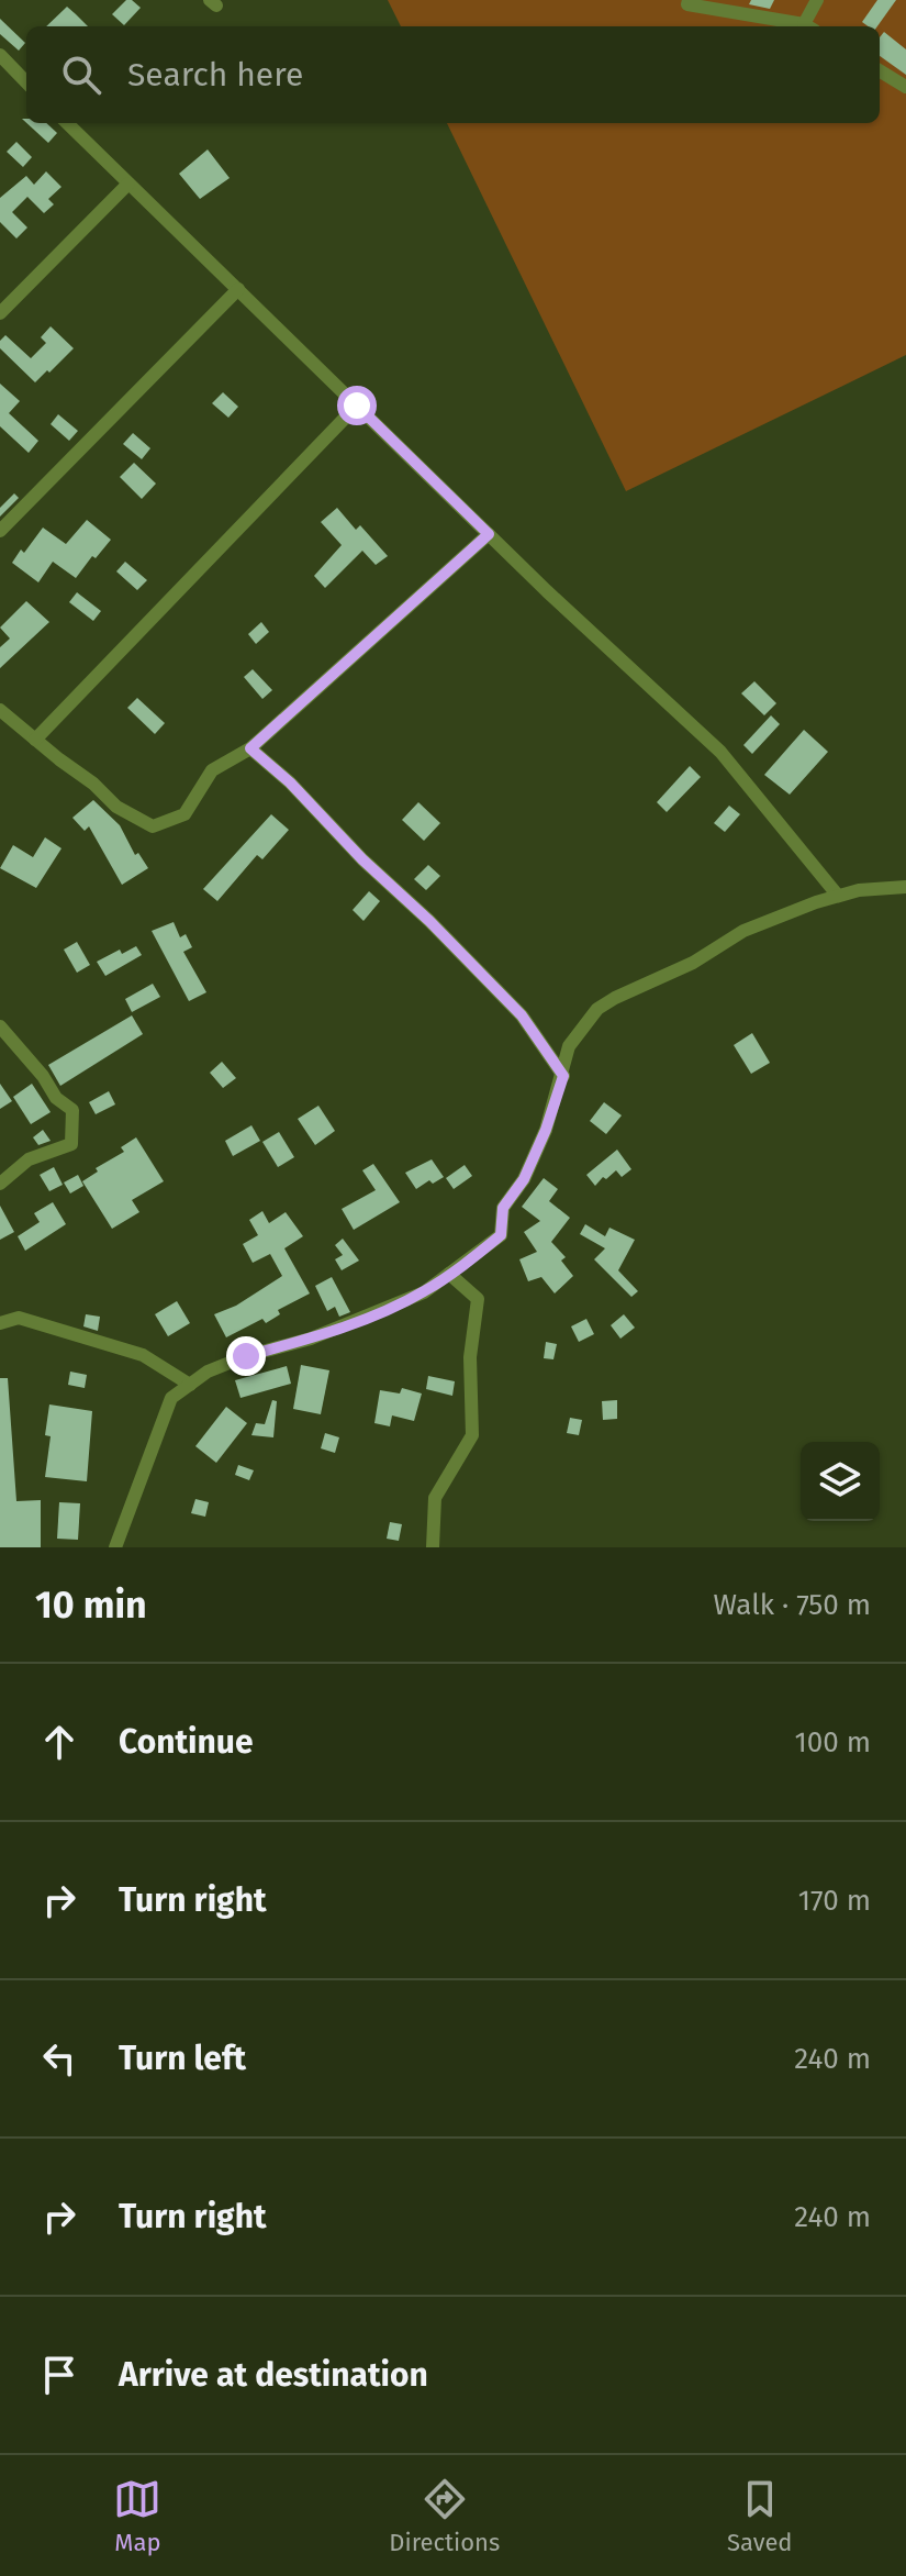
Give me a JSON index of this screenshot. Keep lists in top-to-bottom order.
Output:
{
  "page": {
    "search": "Search here",
    "heading": ["10 min", "Walk · 750 m"],
    "list": [
      ["Continue", "100 m"],
      ["Turn right", "170 m"],
      ["Turn left", "240 m"],
      ["Turn right", "240 m"],
      "Arrive at destination"
    ],
    "nav": ["Map", "Directions", "Saved"]
  }
}
